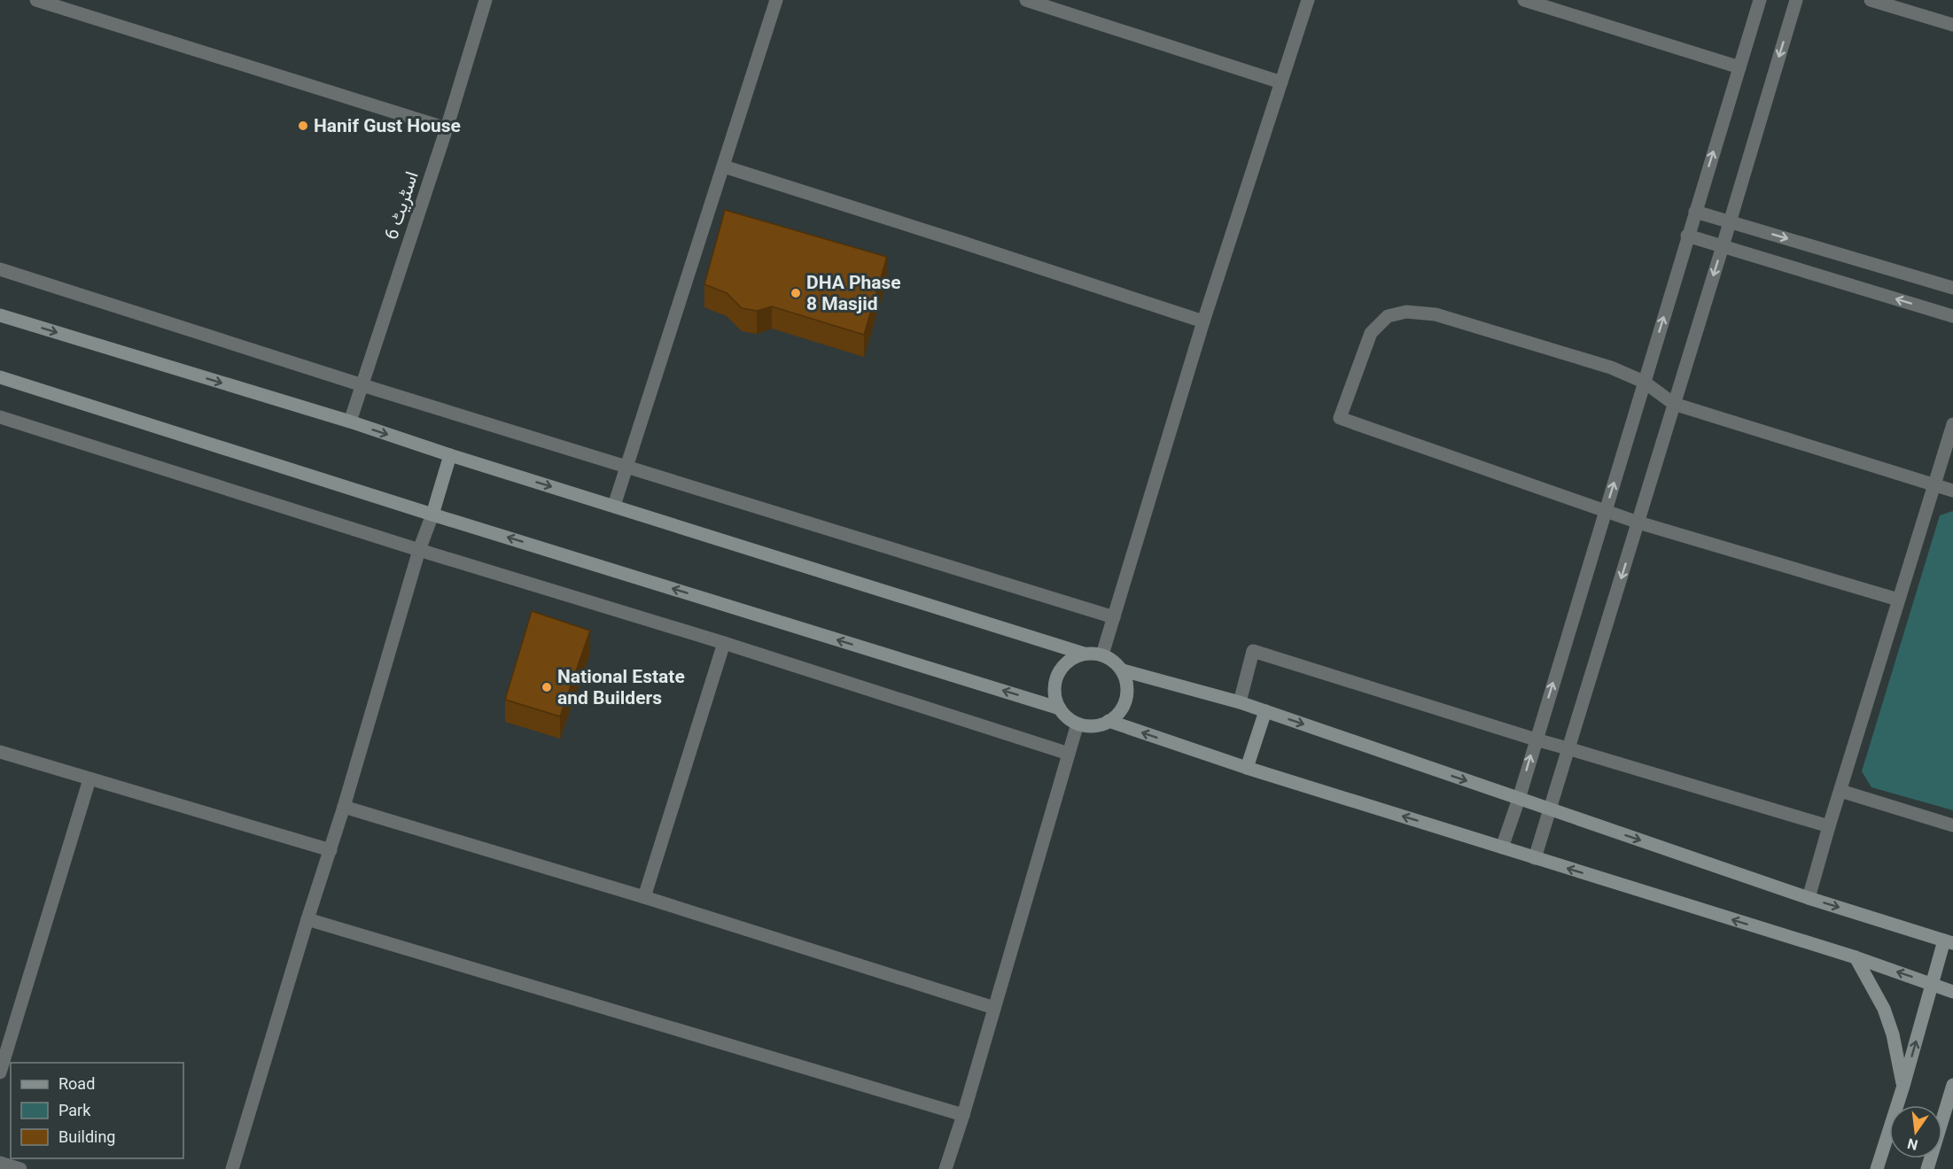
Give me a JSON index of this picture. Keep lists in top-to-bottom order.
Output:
{
  "streets": {
    "street": ["اسٹریٹ 6"]
  },
  "places": ["Hanif Gust House", "DHA Phase 8 Masjid", "National Estate and Builders"],
  "legend": ["Road", "Park", "Building"],
  "north": "bottom"
}
